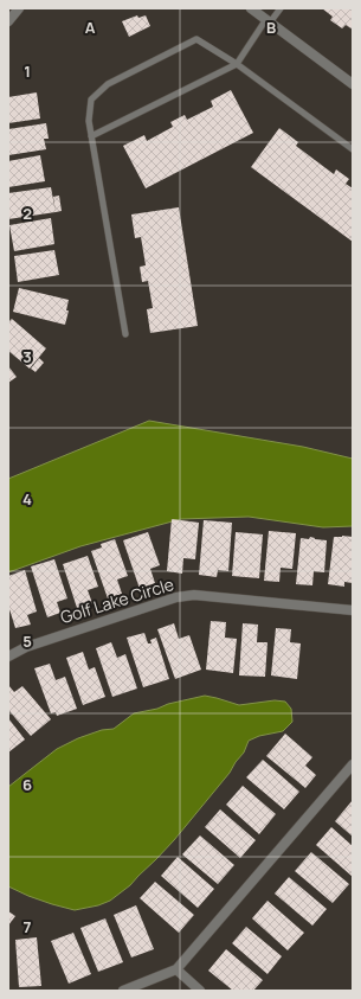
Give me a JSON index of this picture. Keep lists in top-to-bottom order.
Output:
{
  "streets": {
    "street": ["Golf Lake Circle"]
  },
  "grid": {
    "columns": ["A", "B"],
    "rows": [
      "1",
      "2",
      "3",
      "4",
      "5",
      "6",
      "7"
    ]
  }
}
